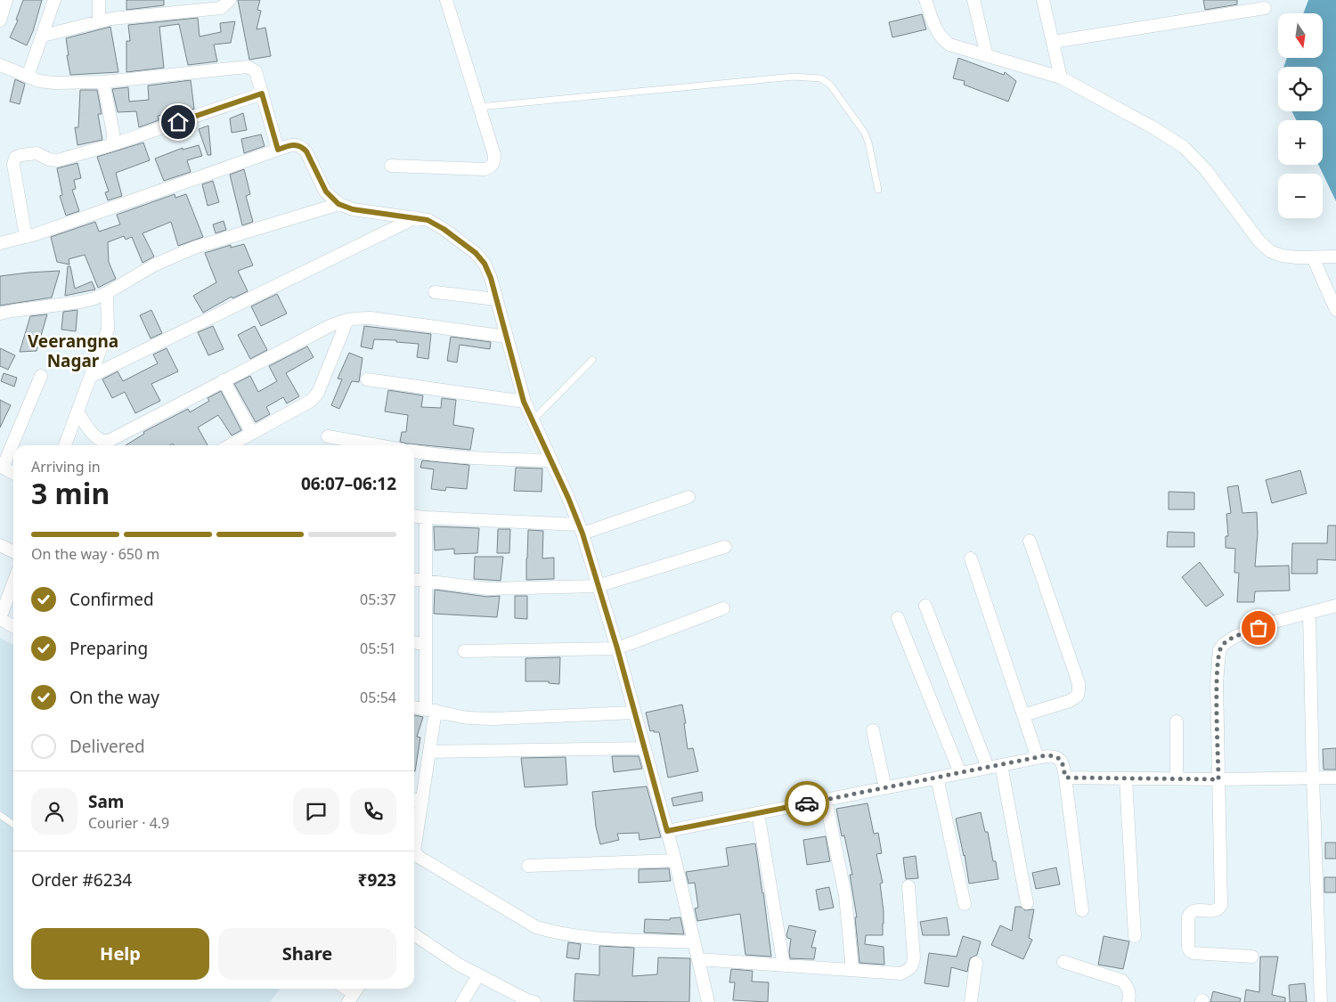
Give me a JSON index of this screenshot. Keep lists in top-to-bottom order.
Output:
{
  "districts": ["Veerangna Nagar"],
  "north": "bottom",
  "page": {
    "map_buttons": ["+", "−"],
    "heading": ["3 min", "Arriving in", "06:07–06:12"],
    "panel": [
      "Sam",
      "Courier · 4.9",
      "Order #6234",
      "₹923"
    ],
    "bar": "On the way · 650 m",
    "list": [
      ["Confirmed", "05:37"],
      ["Preparing", "05:51"],
      ["On the way", "05:54"],
      "Delivered"
    ],
    "buttons": ["Help", "Share"]
  }
}
